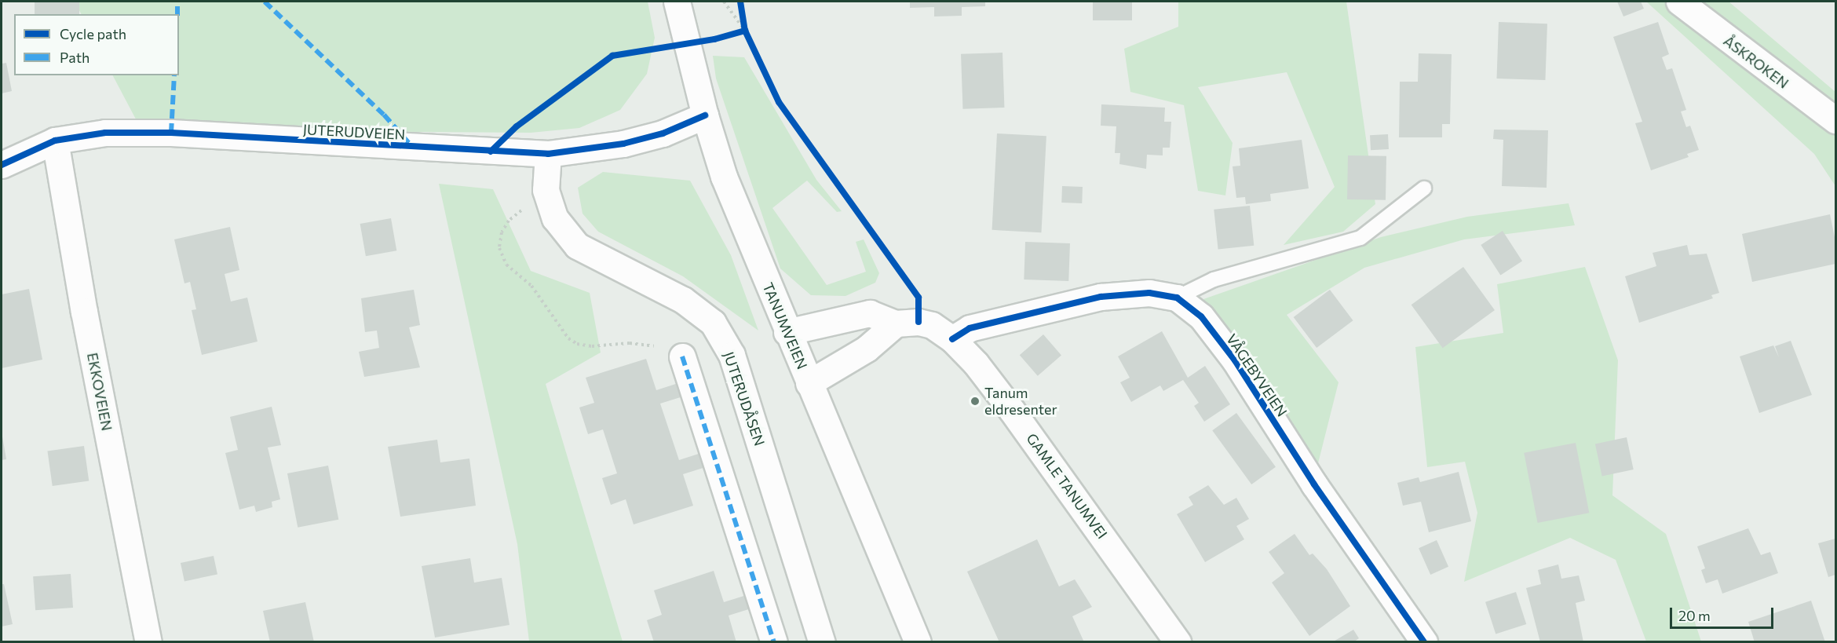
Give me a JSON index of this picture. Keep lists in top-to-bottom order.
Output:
{
  "streets": {
    "street": [
      "ÅSKROKEN",
      "JUTERUDVEIEN",
      "TANUMVEIEN",
      "VÅGEBYVEIEN",
      "EKKOVEIEN",
      "JUTERUDÅSEN",
      "GAMLE TANUMVEI"
    ]
  },
  "crossings": [
    ["JUTERUDVEIEN", "TANUMVEIEN"],
    ["JUTERUDVEIEN", "EKKOVEIEN"],
    ["JUTERUDVEIEN", "JUTERUDÅSEN"],
    ["TANUMVEIEN", "GAMLE TANUMVEI"],
    ["VÅGEBYVEIEN", "GAMLE TANUMVEI"]
  ],
  "places": ["Tanum eldresenter"],
  "legend": ["Cycle path", "Path"],
  "scale_bar": "20 m"
}
